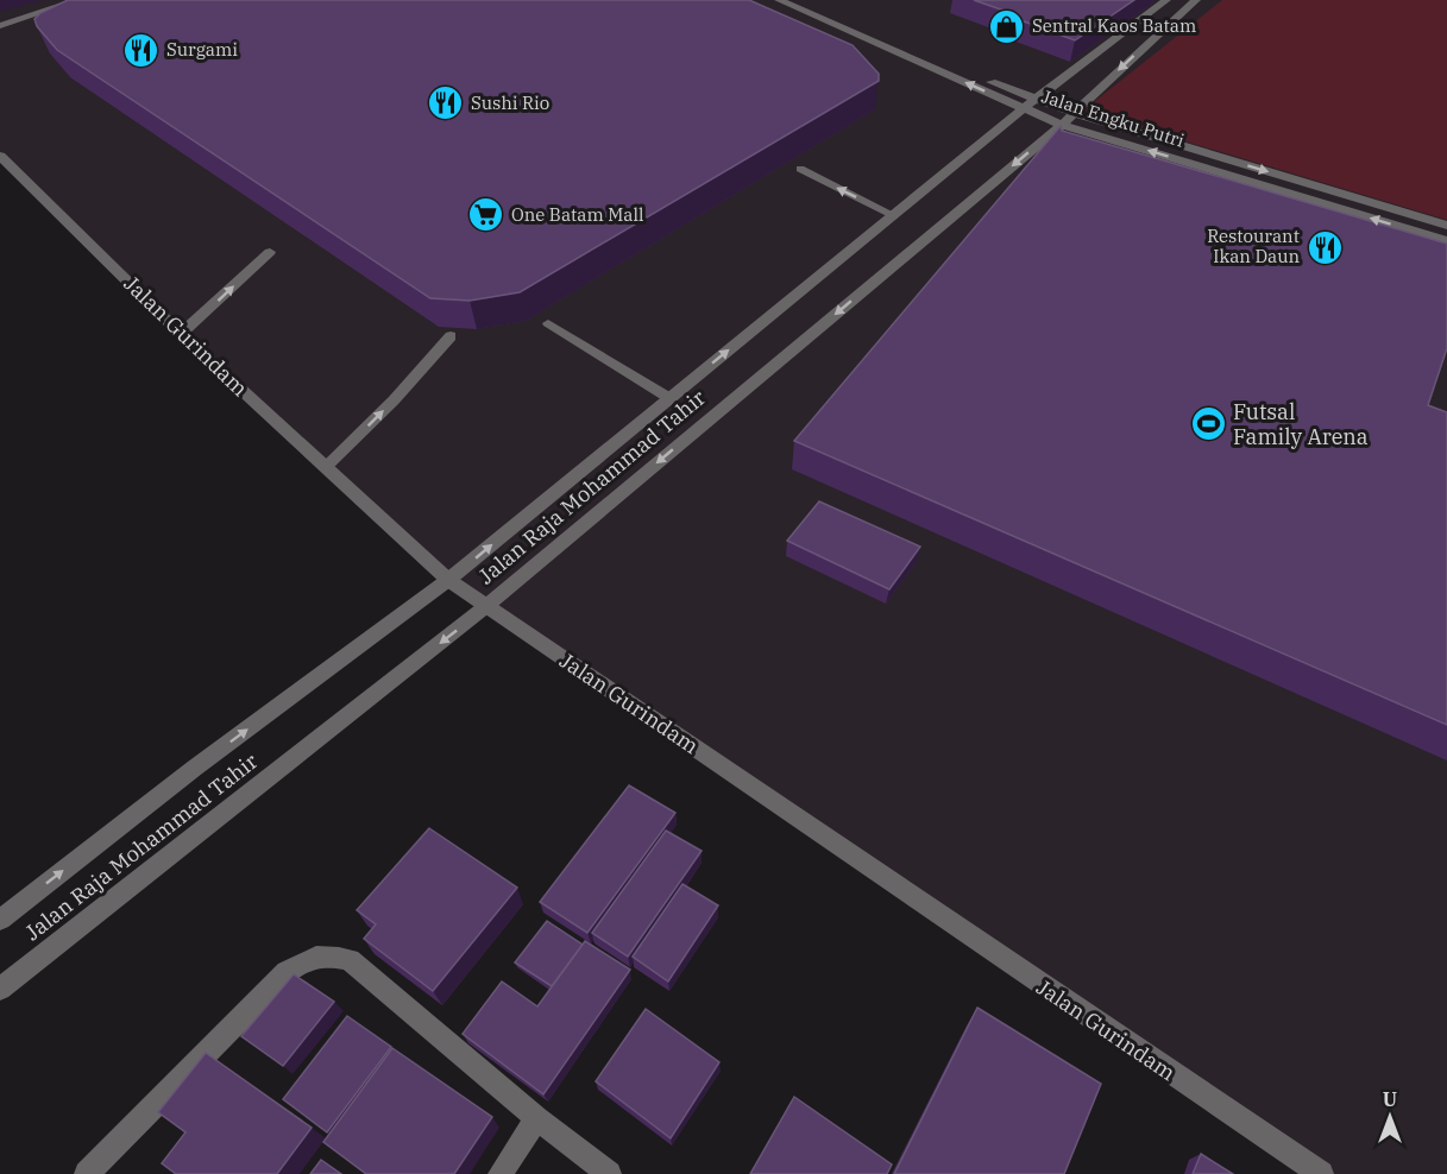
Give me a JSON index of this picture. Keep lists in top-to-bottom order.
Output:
{
  "streets": {
    "main road": ["Jalan Engku Putri", "Jalan Gurindam", "Jalan Raja Mohammad Tahir"]
  },
  "crossings": [
    ["Jalan Engku Putri", "Jalan Raja Mohammad Tahir"],
    ["Jalan Gurindam", "Jalan Raja Mohammad Tahir"]
  ],
  "places": {
    "shop": ["Sentral Kaos Batam"],
    "restaurant": ["Surgami", "Sushi Rio", "Restourant Ikan Daun"],
    "supermarket": ["One Batam Mall"],
    "sports": ["Futsal Family Arena"]
  },
  "north": "top"
}
